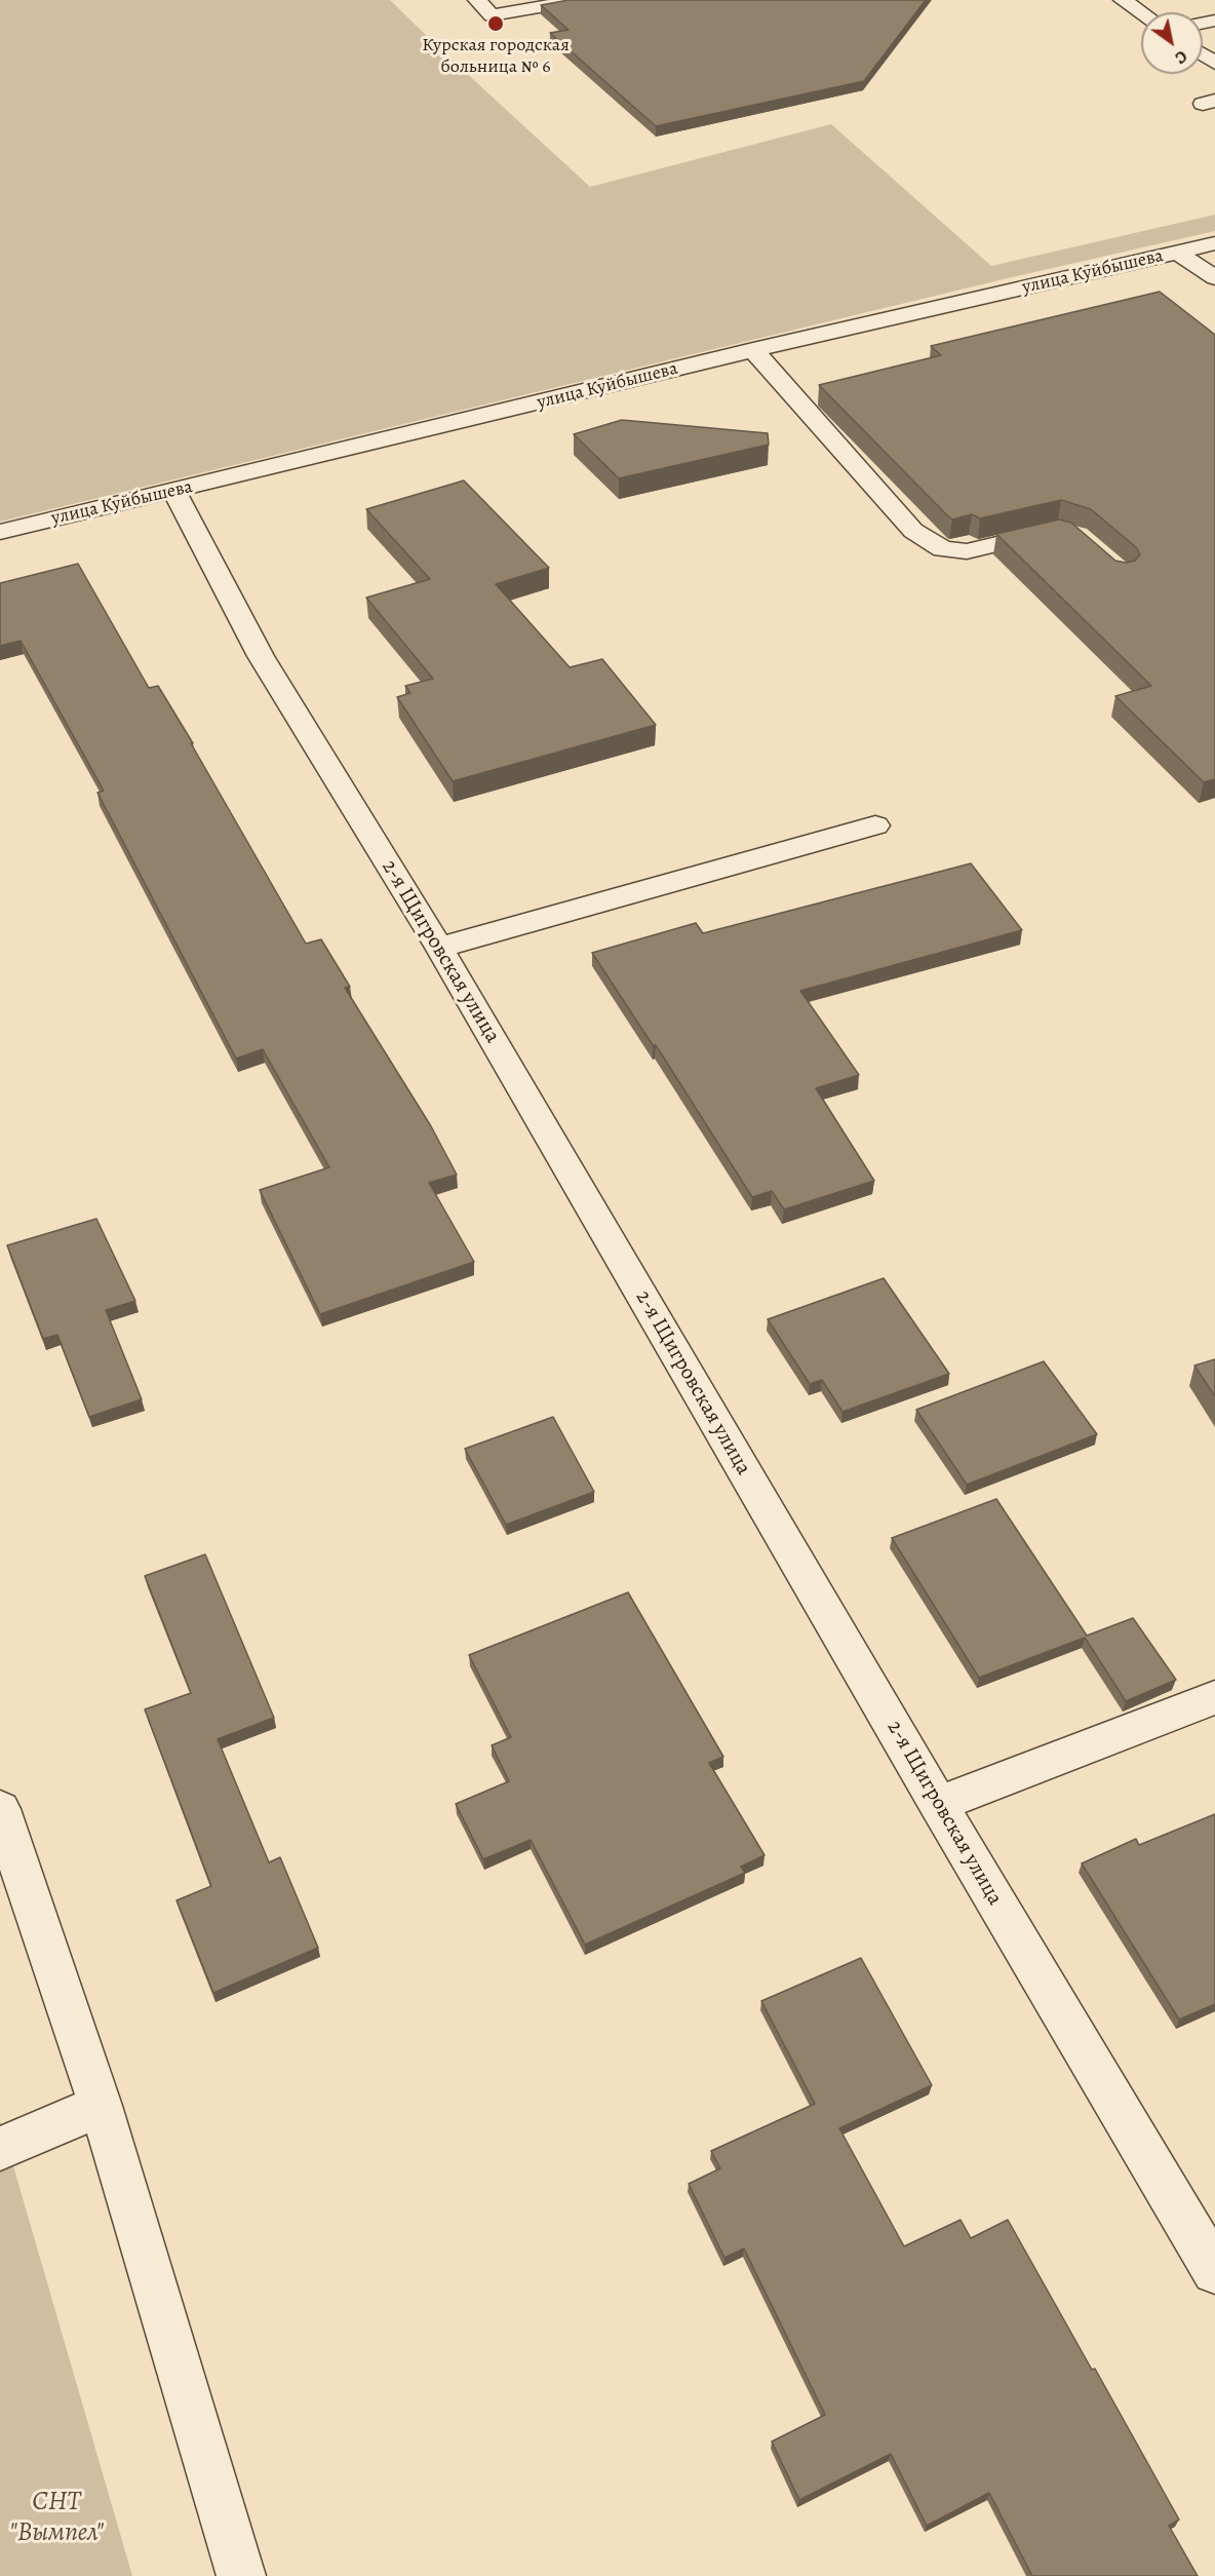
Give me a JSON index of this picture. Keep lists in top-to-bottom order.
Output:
{
  "streets": {
    "street": ["улица Куйбышева", "2-я Щигровская улица"]
  },
  "crossings": [
    ["улица Куйбышева", "2-я Щигровская улица"]
  ],
  "parks": ["СНТ \"Вымпел\""],
  "places": ["Курская городская больница № 6"],
  "north": "bottom right"
}
